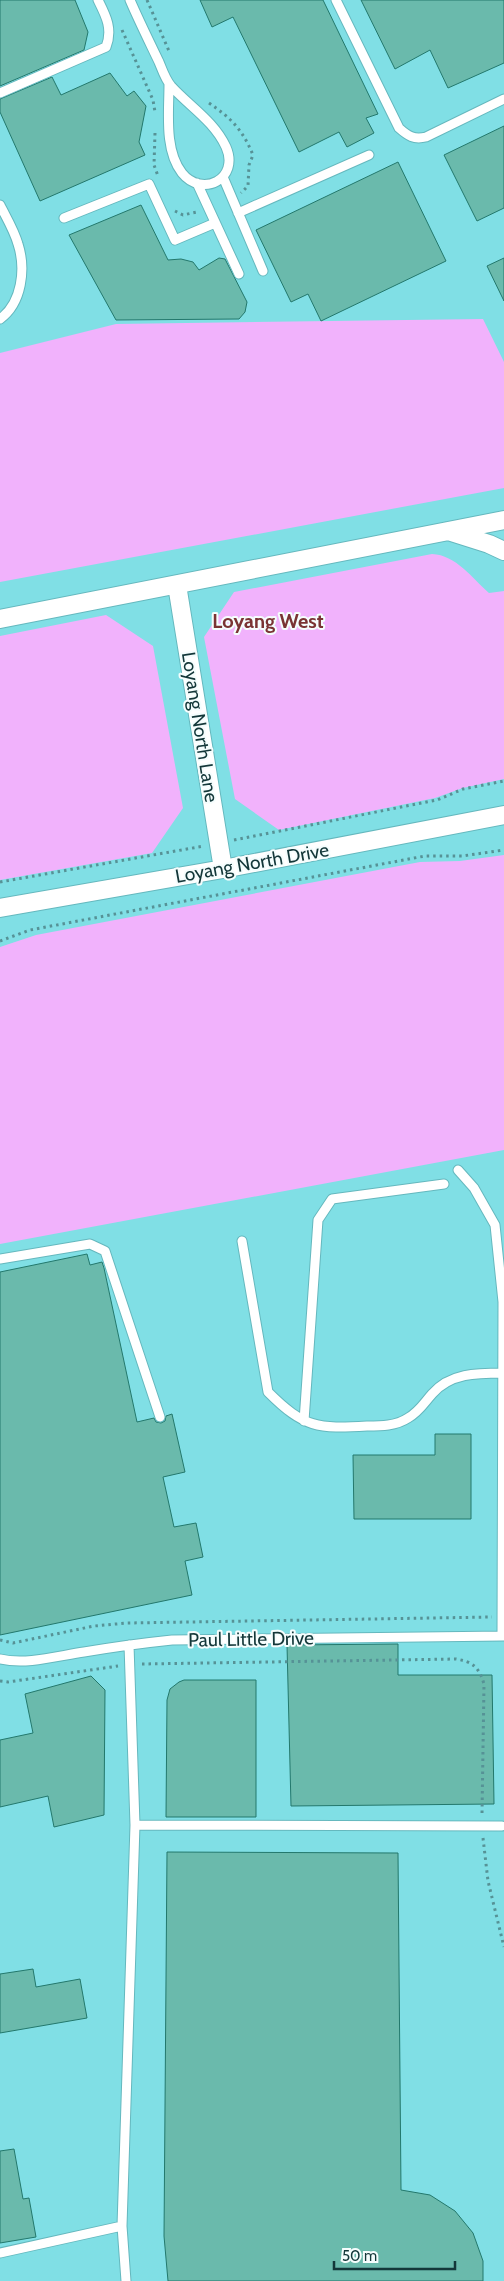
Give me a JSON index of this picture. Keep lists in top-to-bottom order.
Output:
{
  "streets": {
    "street": ["Loyang North Lane", "Loyang North Drive"],
    "lane": ["Paul Little Drive"]
  },
  "crossings": [
    ["Loyang North Lane", "Loyang North Drive"]
  ],
  "districts": ["Loyang West"],
  "scale_bar": "50 m"
}
